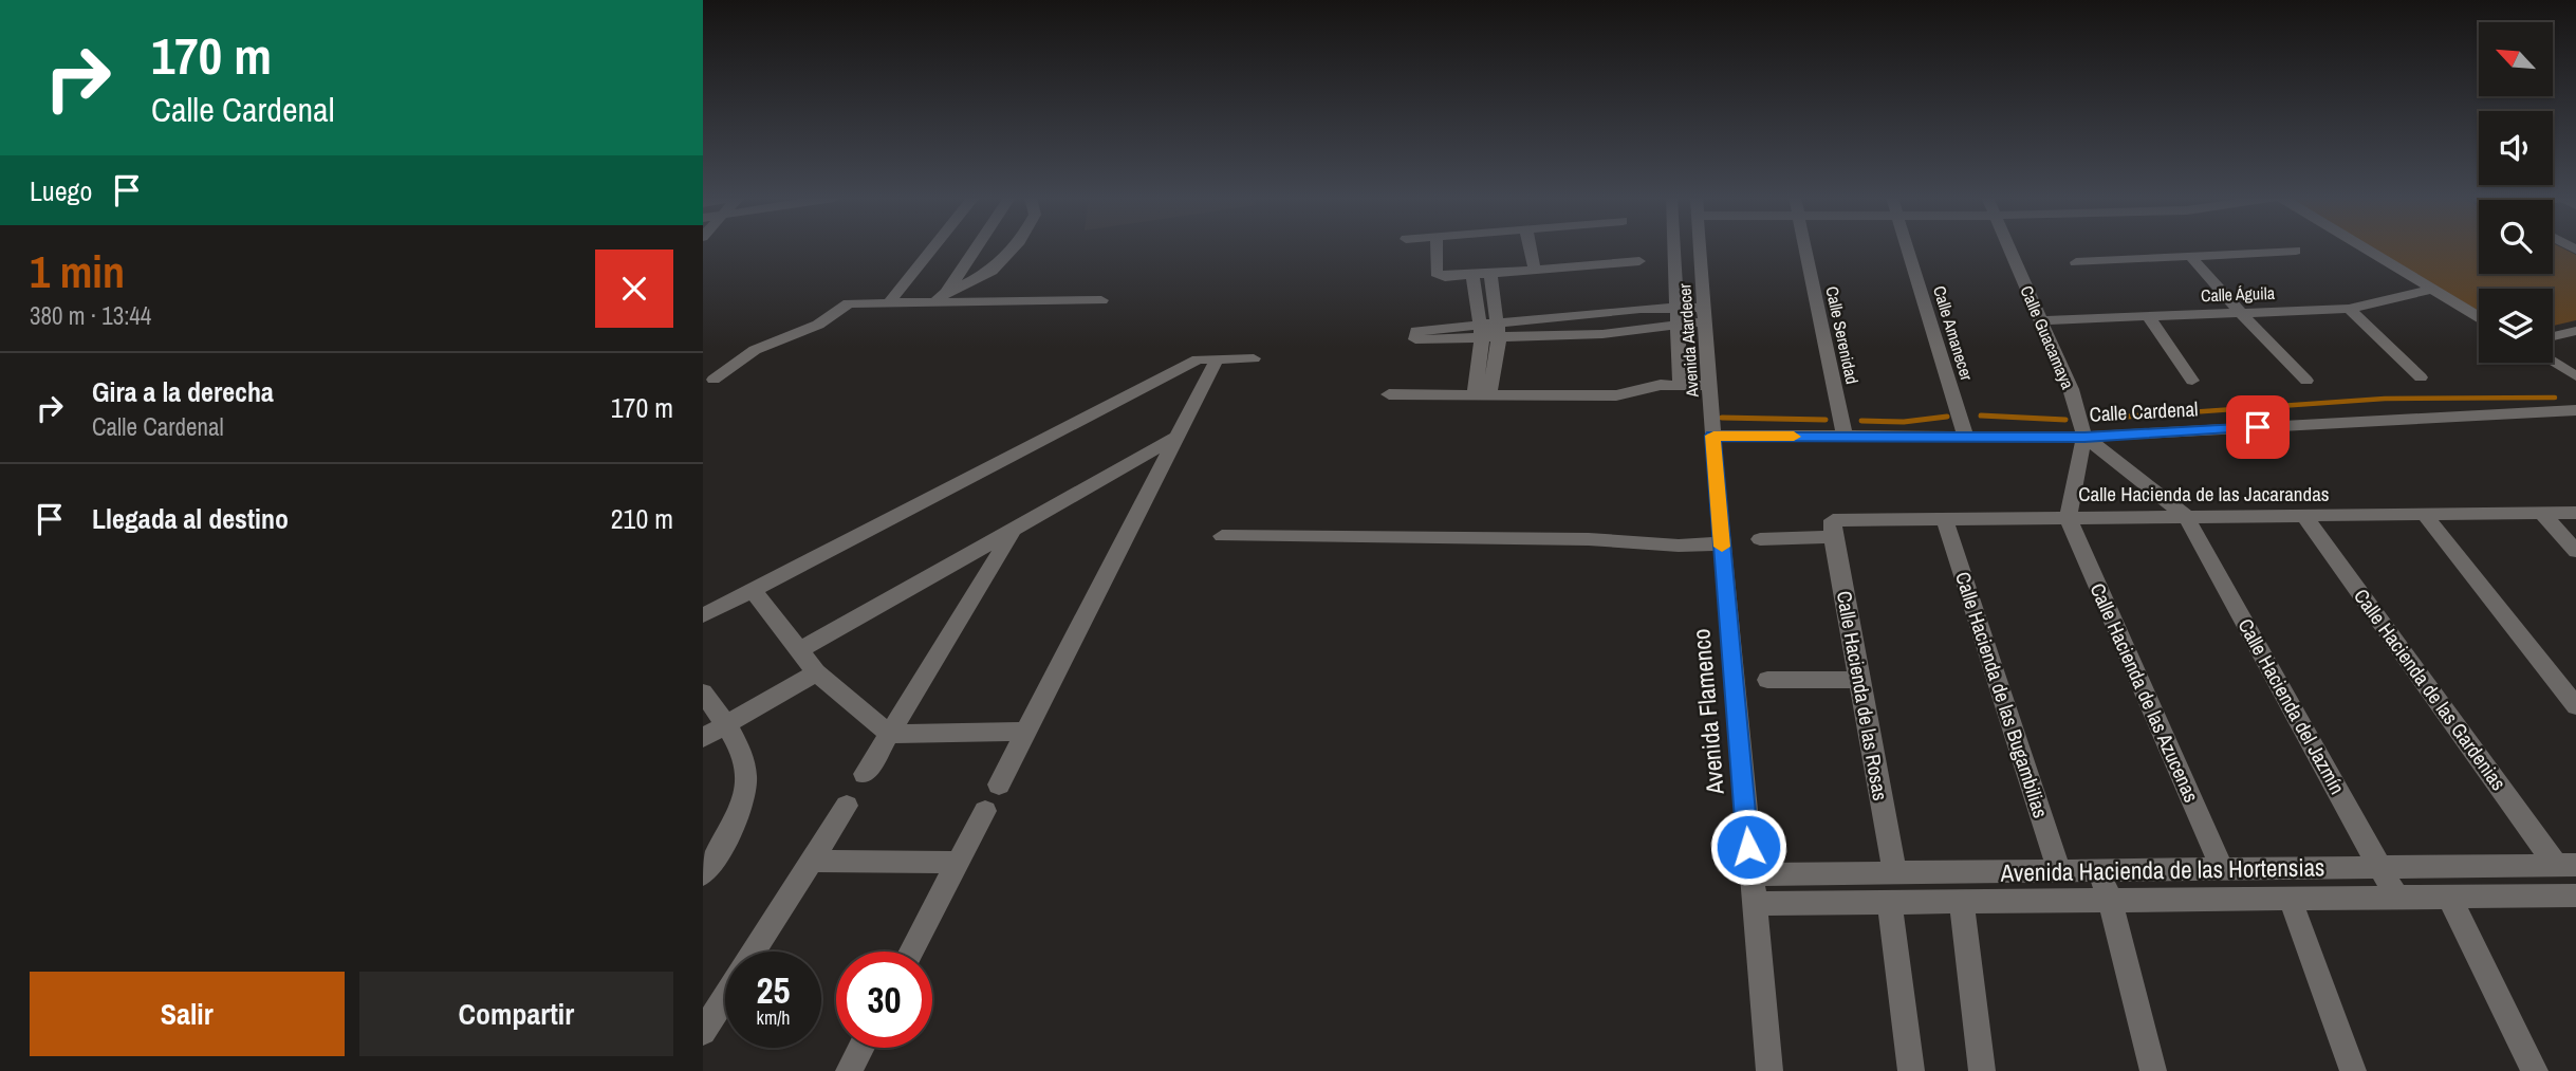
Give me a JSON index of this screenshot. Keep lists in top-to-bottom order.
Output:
{
  "streets": {
    "street": [
      "Calle Águila",
      "Calle Amanecer",
      "Calle Serenidad",
      "Calle Guacamaya",
      "Avenida Atardecer",
      "Calle Cardenal",
      "Calle Hacienda de las Jacarandas",
      "Calle Hacienda de las Gardenias",
      "Calle Hacienda de las Azucenas",
      "Calle Hacienda de las Bugambilias",
      "Calle Hacienda de las Rosas",
      "Calle Hacienda del Jazmín",
      "Avenida Flamenco",
      "Avenida Hacienda de las Hortensias"
    ]
  },
  "crossings": [
    ["Calle Águila", "Calle Guacamaya"],
    ["Calle Amanecer", "Calle Cardenal"],
    ["Calle Serenidad", "Calle Cardenal"],
    ["Calle Guacamaya", "Calle Cardenal"],
    ["Calle Guacamaya", "Calle Hacienda de las Jacarandas"],
    ["Calle Guacamaya", "Calle Hacienda de las Azucenas"],
    ["Avenida Atardecer", "Calle Cardenal"],
    ["Avenida Atardecer", "Avenida Flamenco"],
    ["Calle Cardenal", "Avenida Flamenco"],
    ["Calle Hacienda de las Jacarandas", "Calle Hacienda de las Gardenias"],
    ["Calle Hacienda de las Jacarandas", "Calle Hacienda de las Azucenas"],
    ["Calle Hacienda de las Jacarandas", "Calle Hacienda de las Bugambilias"],
    ["Calle Hacienda de las Jacarandas", "Calle Hacienda de las Rosas"],
    ["Calle Hacienda de las Jacarandas", "Calle Hacienda del Jazmín"],
    ["Calle Hacienda de las Gardenias", "Avenida Hacienda de las Hortensias"],
    ["Calle Hacienda de las Azucenas", "Avenida Hacienda de las Hortensias"],
    ["Calle Hacienda de las Bugambilias", "Avenida Hacienda de las Hortensias"],
    ["Calle Hacienda de las Rosas", "Avenida Hacienda de las Hortensias"],
    ["Calle Hacienda del Jazmín", "Avenida Hacienda de las Hortensias"],
    ["Avenida Flamenco", "Avenida Hacienda de las Hortensias"]
  ],
  "north": "top left",
  "page": {
    "turn": ["170 m", "Calle Cardenal"],
    "then": "Luego",
    "heading": ["1 min", "380 m · 13:44"],
    "list": [
      {
        "name": "Gira a la derecha",
        "note": "Calle Cardenal",
        "value": "170 m"
      },
      {
        "name": "Llegada al destino",
        "value": "210 m"
      }
    ],
    "speed": "25 km/h",
    "limit": "30",
    "buttons": ["Salir", "Compartir"]
  }
}
